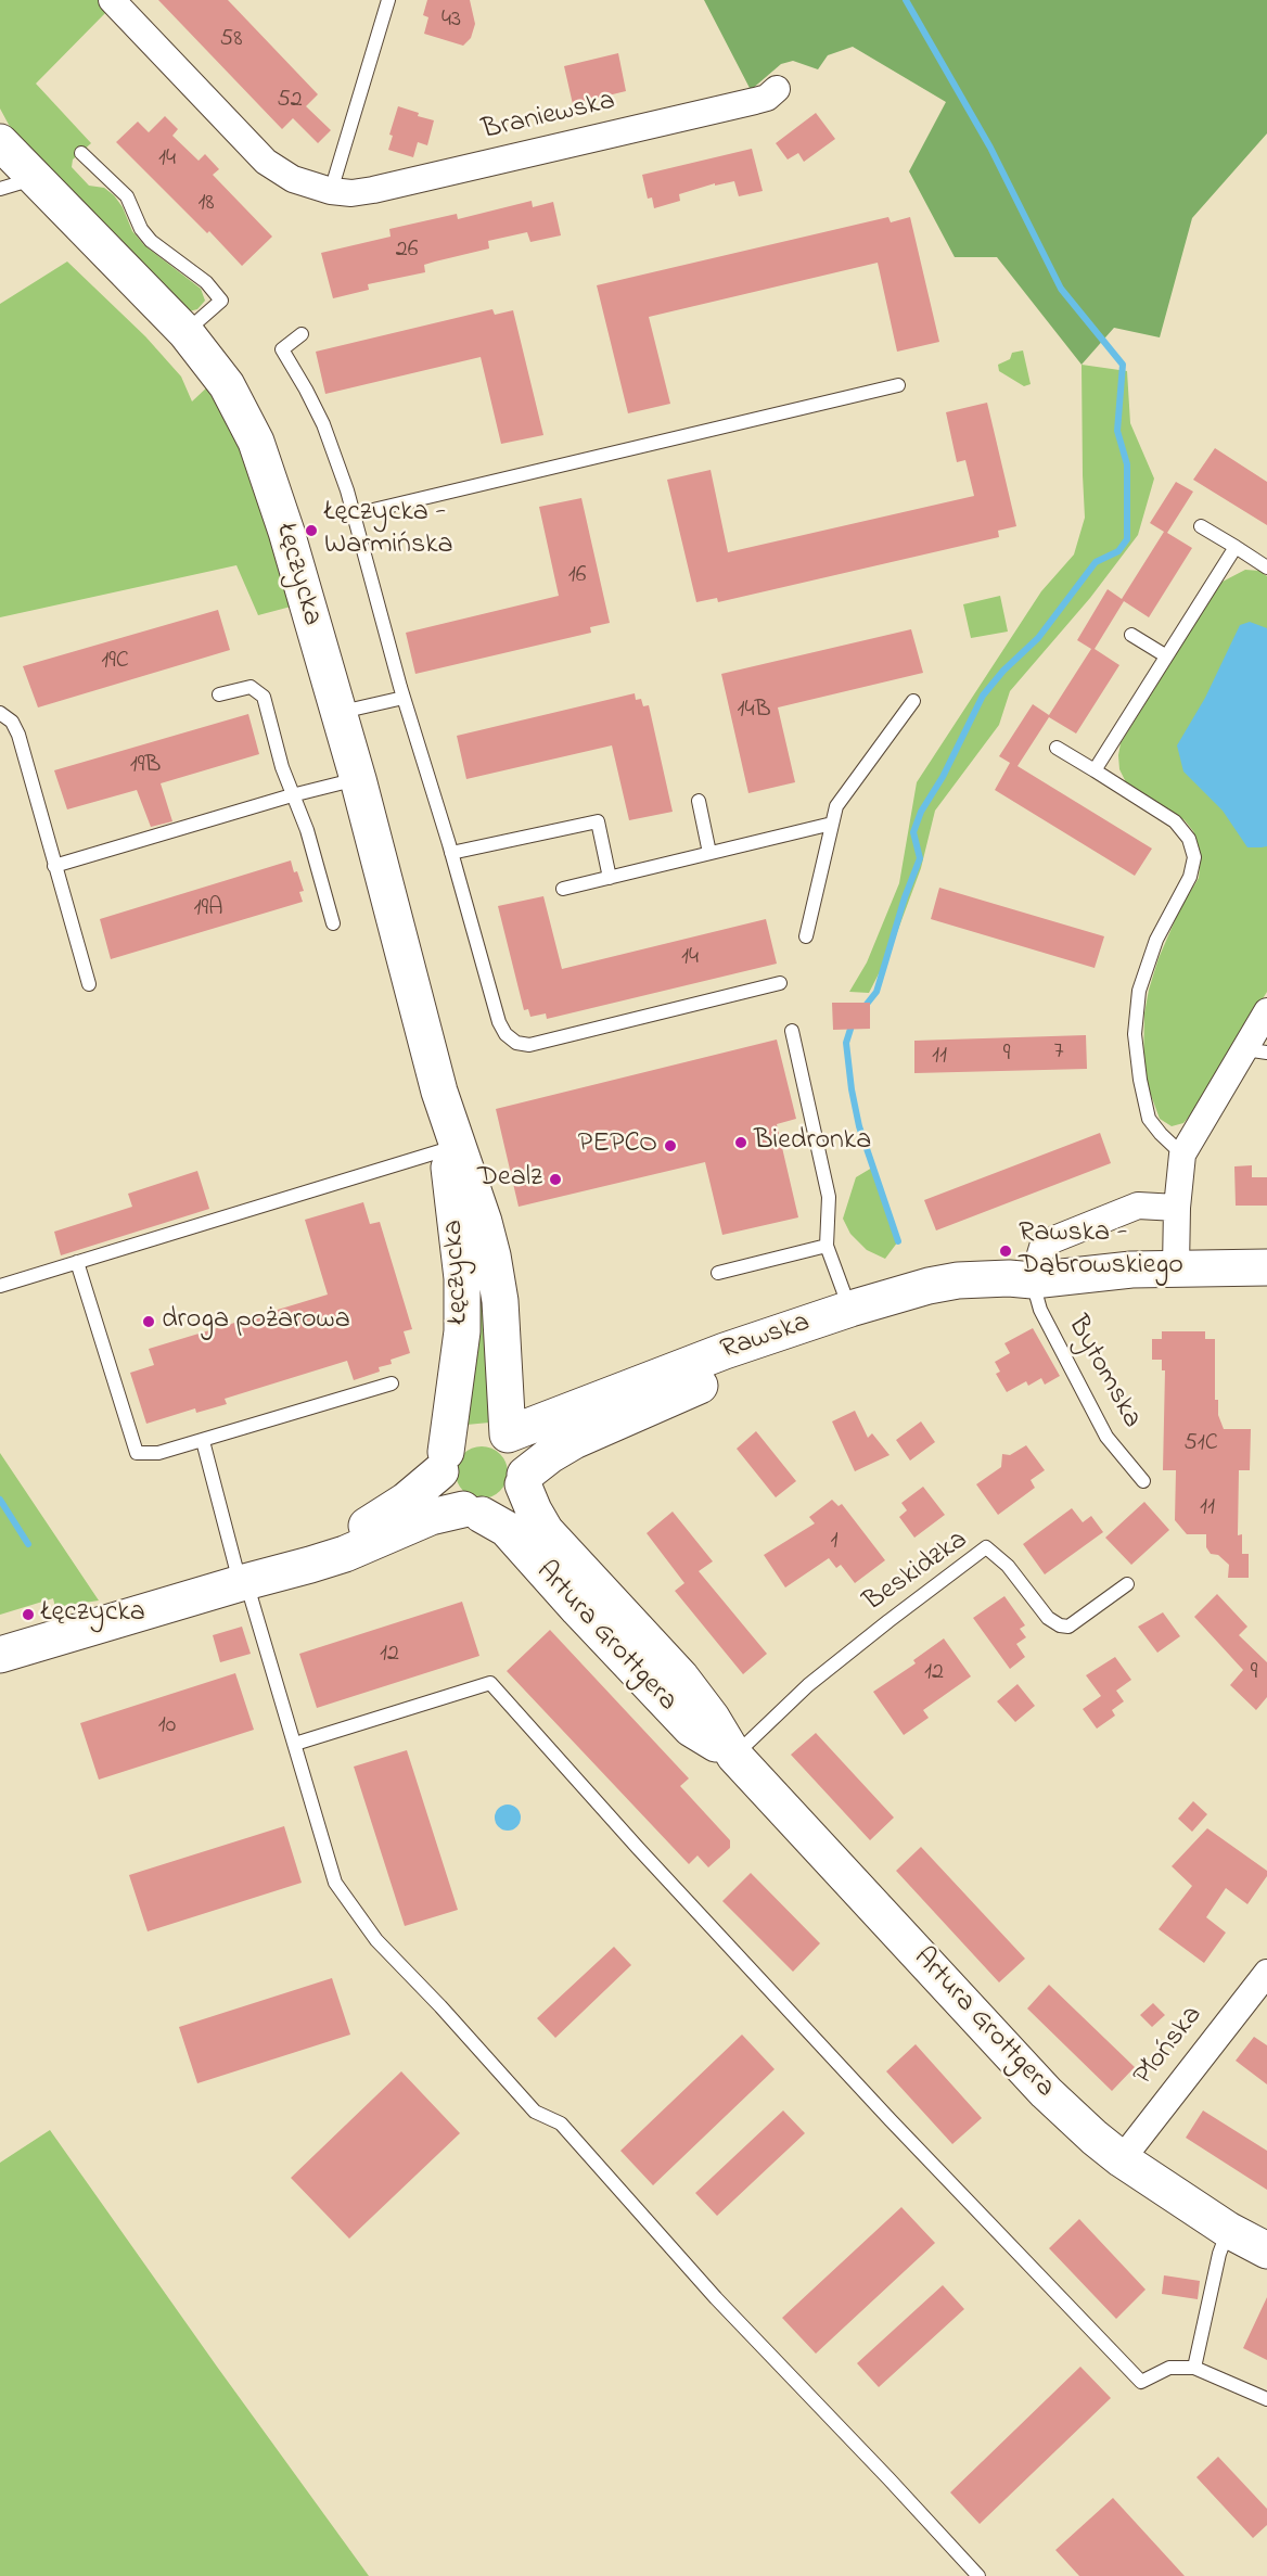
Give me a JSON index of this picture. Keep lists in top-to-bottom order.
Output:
{
  "streets": {
    "main road": ["Łęczycka", "Rawska", "Artura Grottgera"],
    "street": ["Braniewska", "Płońska"],
    "lane": ["Bytomska", "Beskidzka"]
  },
  "crossings": [
    ["Łęczycka", "Rawska"],
    ["Łęczycka", "Artura Grottgera"],
    ["Rawska", "Bytomska"],
    ["Rawska", "Artura Grottgera"],
    ["Beskidzka", "Artura Grottgera"],
    ["Artura Grottgera", "Płońska"]
  ],
  "places": [
    "Łęczycka - Warmińska",
    "Biedronka",
    "PEPCO",
    "Dealz",
    "Rawska - Dąbrowskiego",
    "droga pożarowa",
    "Łęczycka"
  ],
  "house_numbers": [
    "43",
    "58",
    "52",
    "14",
    "18",
    "26",
    "16",
    "19C",
    "14B",
    "19B",
    "19A",
    "14",
    "7",
    "9",
    "11",
    "51C",
    "11",
    "1",
    "12",
    "12",
    "9",
    "10"
  ]
}
